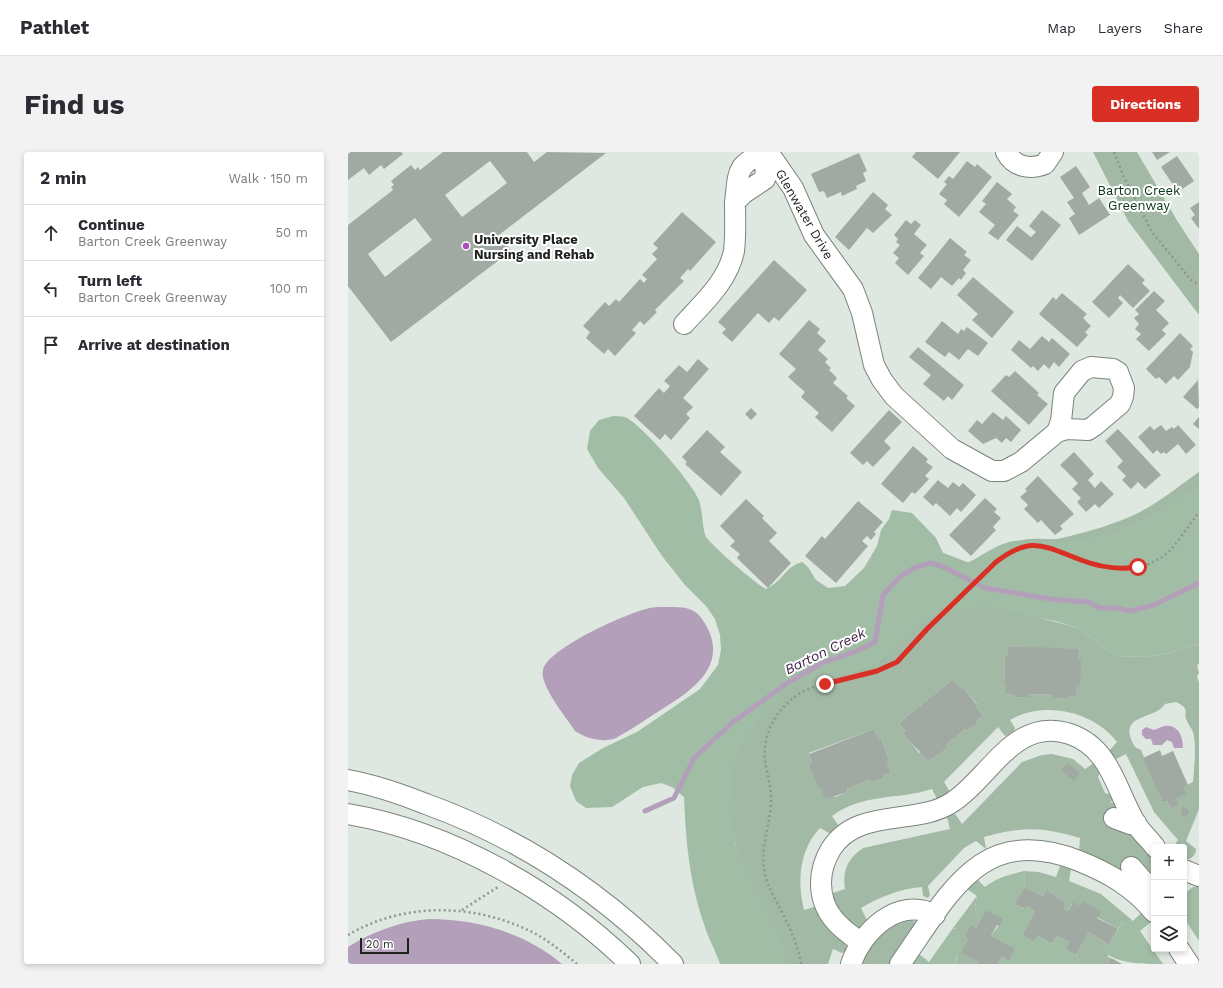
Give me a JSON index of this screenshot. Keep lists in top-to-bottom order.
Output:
{
  "streets": {
    "street": ["Glenwater Drive"]
  },
  "water": ["Barton Creek"],
  "parks": ["Barton Creek Greenway"],
  "places": ["University Place Nursing and Rehab"],
  "scale_bar": "20 m",
  "page": {
    "header": "Pathlet",
    "nav": ["Map", "Layers", "Share"],
    "buttons": "Directions",
    "title": "Find us",
    "heading": ["2 min", "Walk · 150 m"],
    "list": [
      ["Continue", "Barton Creek Greenway", "50 m"],
      ["Turn left", "Barton Creek Greenway", "100 m"],
      "Arrive at destination"
    ],
    "map_buttons": ["+", "−"],
    "scale": "20 m"
  }
}
